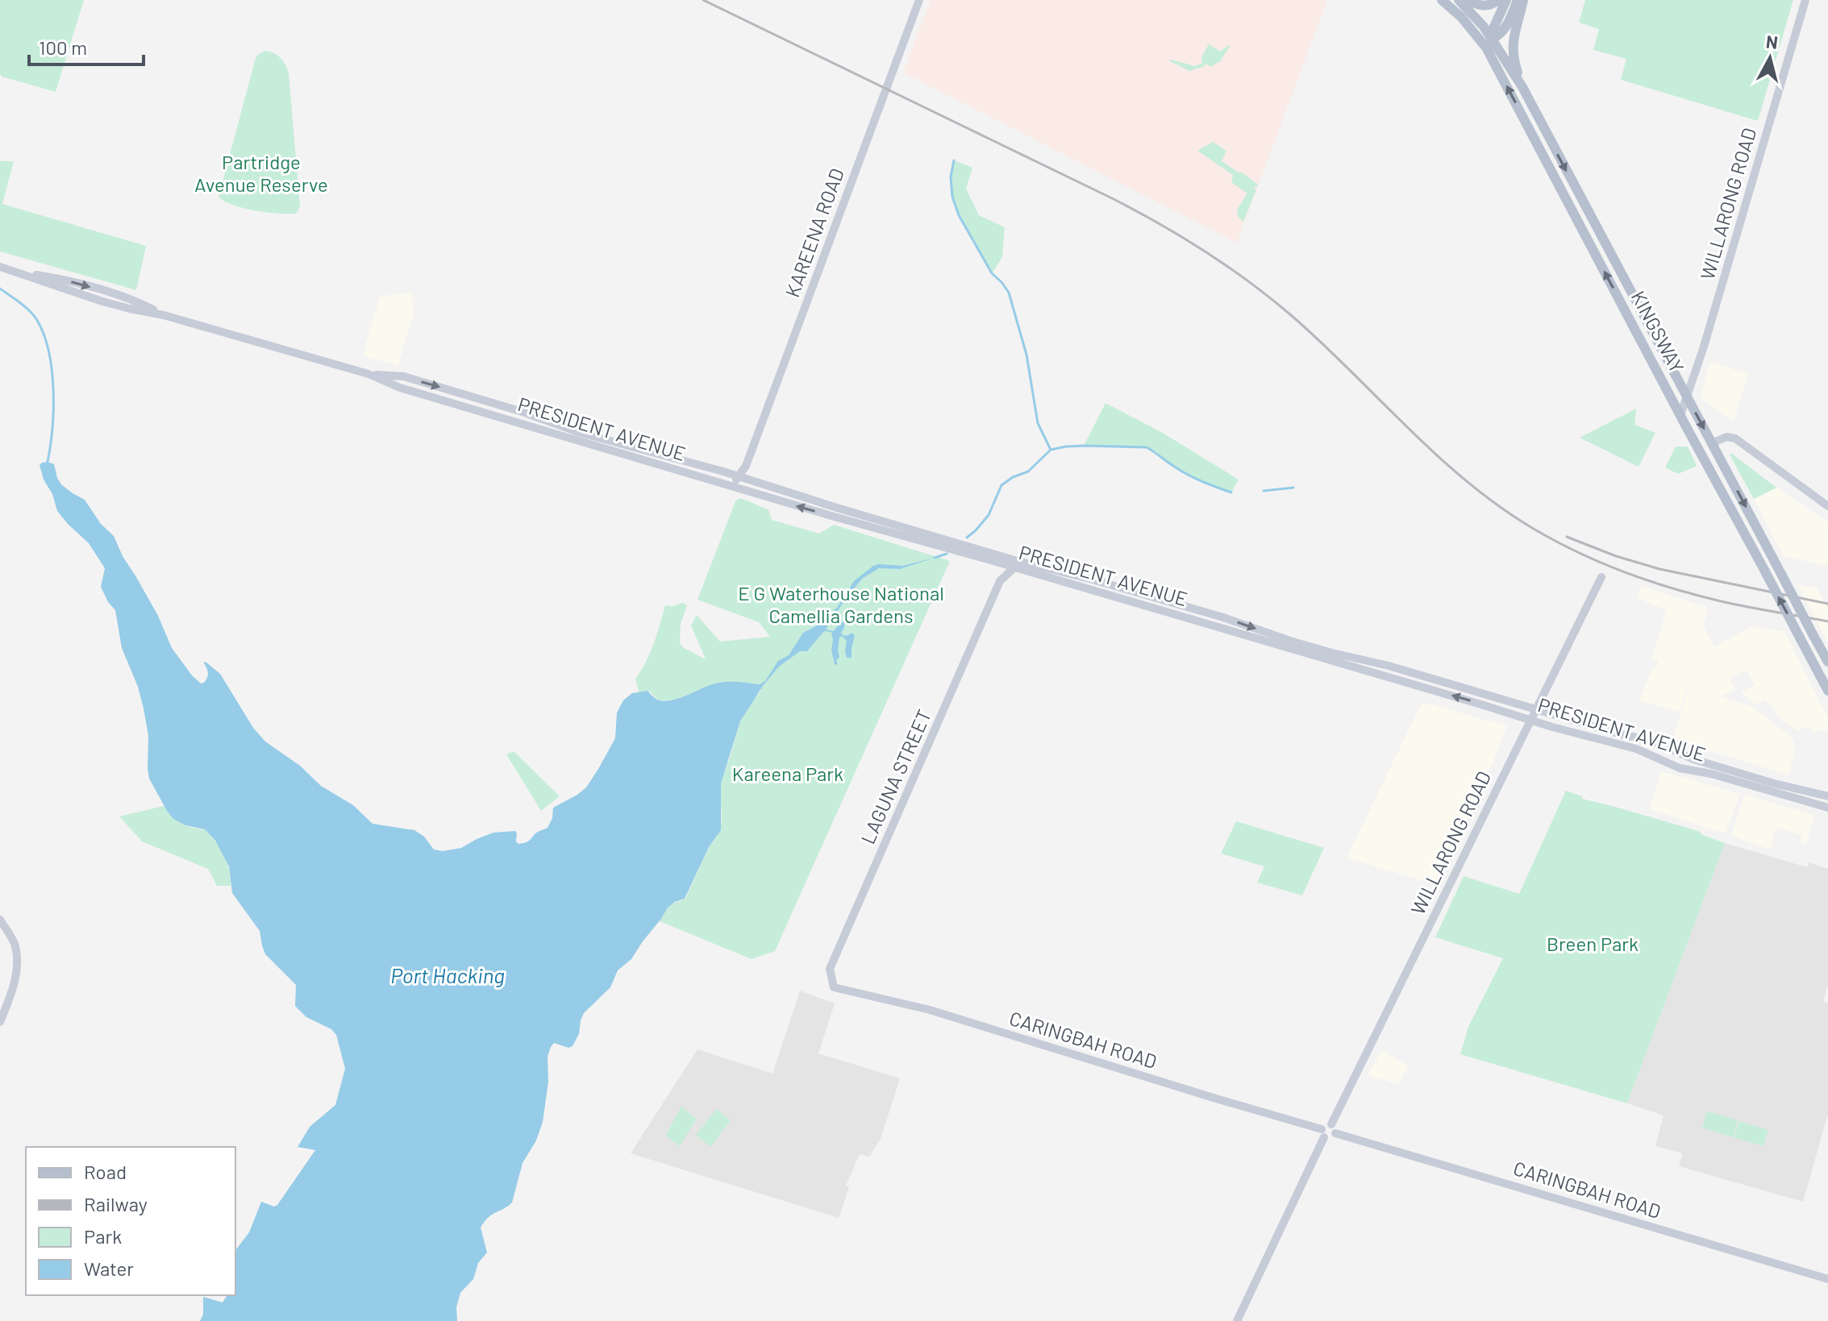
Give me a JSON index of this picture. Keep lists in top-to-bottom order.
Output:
{
  "streets": {
    "main road": ["KINGSWAY"],
    "street": [
      "WILLARONG ROAD",
      "KAREENA ROAD",
      "PRESIDENT AVENUE",
      "LAGUNA STREET",
      "CARINGBAH ROAD"
    ]
  },
  "crossings": [
    ["WILLARONG ROAD", "KINGSWAY"],
    ["WILLARONG ROAD", "PRESIDENT AVENUE"],
    ["WILLARONG ROAD", "CARINGBAH ROAD"],
    ["KAREENA ROAD", "PRESIDENT AVENUE"],
    ["PRESIDENT AVENUE", "LAGUNA STREET"],
    ["LAGUNA STREET", "CARINGBAH ROAD"]
  ],
  "water": ["Port Hacking"],
  "parks": [
    "Partridge Avenue Reserve",
    "E G Waterhouse National Camellia Gardens",
    "Kareena Park",
    "Breen Park"
  ],
  "legend": [
    "Road",
    "Railway",
    "Park",
    "Water"
  ],
  "scale_bar": "100 m",
  "north": "top"
}
